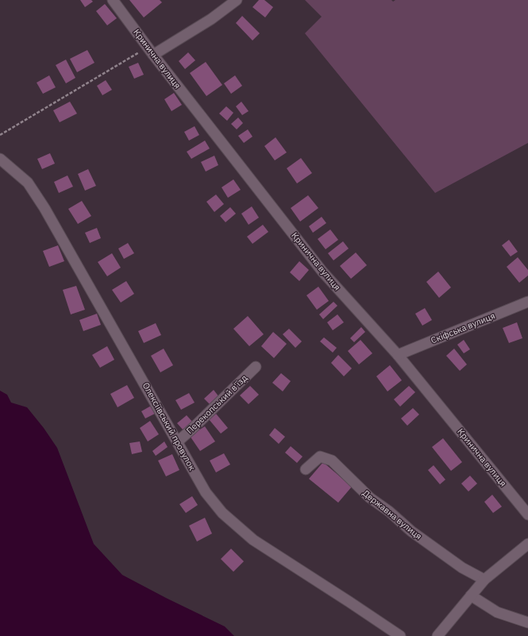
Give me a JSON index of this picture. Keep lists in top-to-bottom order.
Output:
{
  "streets": {
    "street": [
      "Кринична вулиця",
      "Скіфська вулиця",
      "Перекопський в'їзд",
      "Олексіївський провулок",
      "Державна вулиця"
    ]
  },
  "crossings": [
    ["Кринична вулиця", "Скіфська вулиця"],
    ["Перекопський в'їзд", "Олексіївський провулок"]
  ]
}
